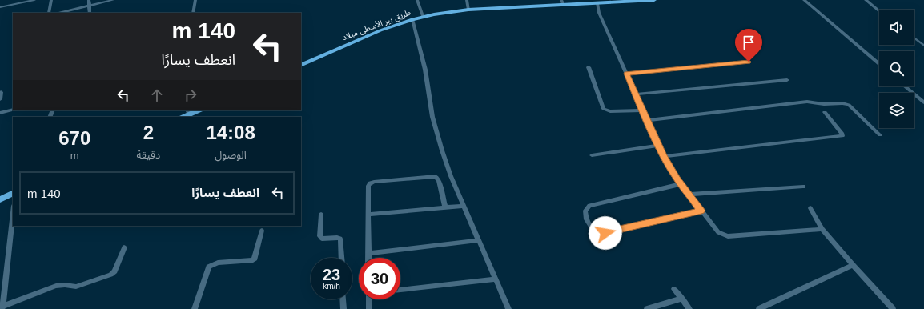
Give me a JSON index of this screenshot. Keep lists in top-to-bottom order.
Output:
{
  "streets": {
    "main road": ["طريق بير الأسطى ميلاد"]
  },
  "page": {
    "turn": ["140 m", "انعطف يسارًا"],
    "eta": [
      "14:08",
      "الوصول",
      "2",
      "دقيقة",
      "670",
      "m"
    ],
    "list": [
      {
        "name": "انعطف يسارًا",
        "value": "140 m"
      }
    ],
    "speed": "23 km/h",
    "limit": "30"
  }
}
